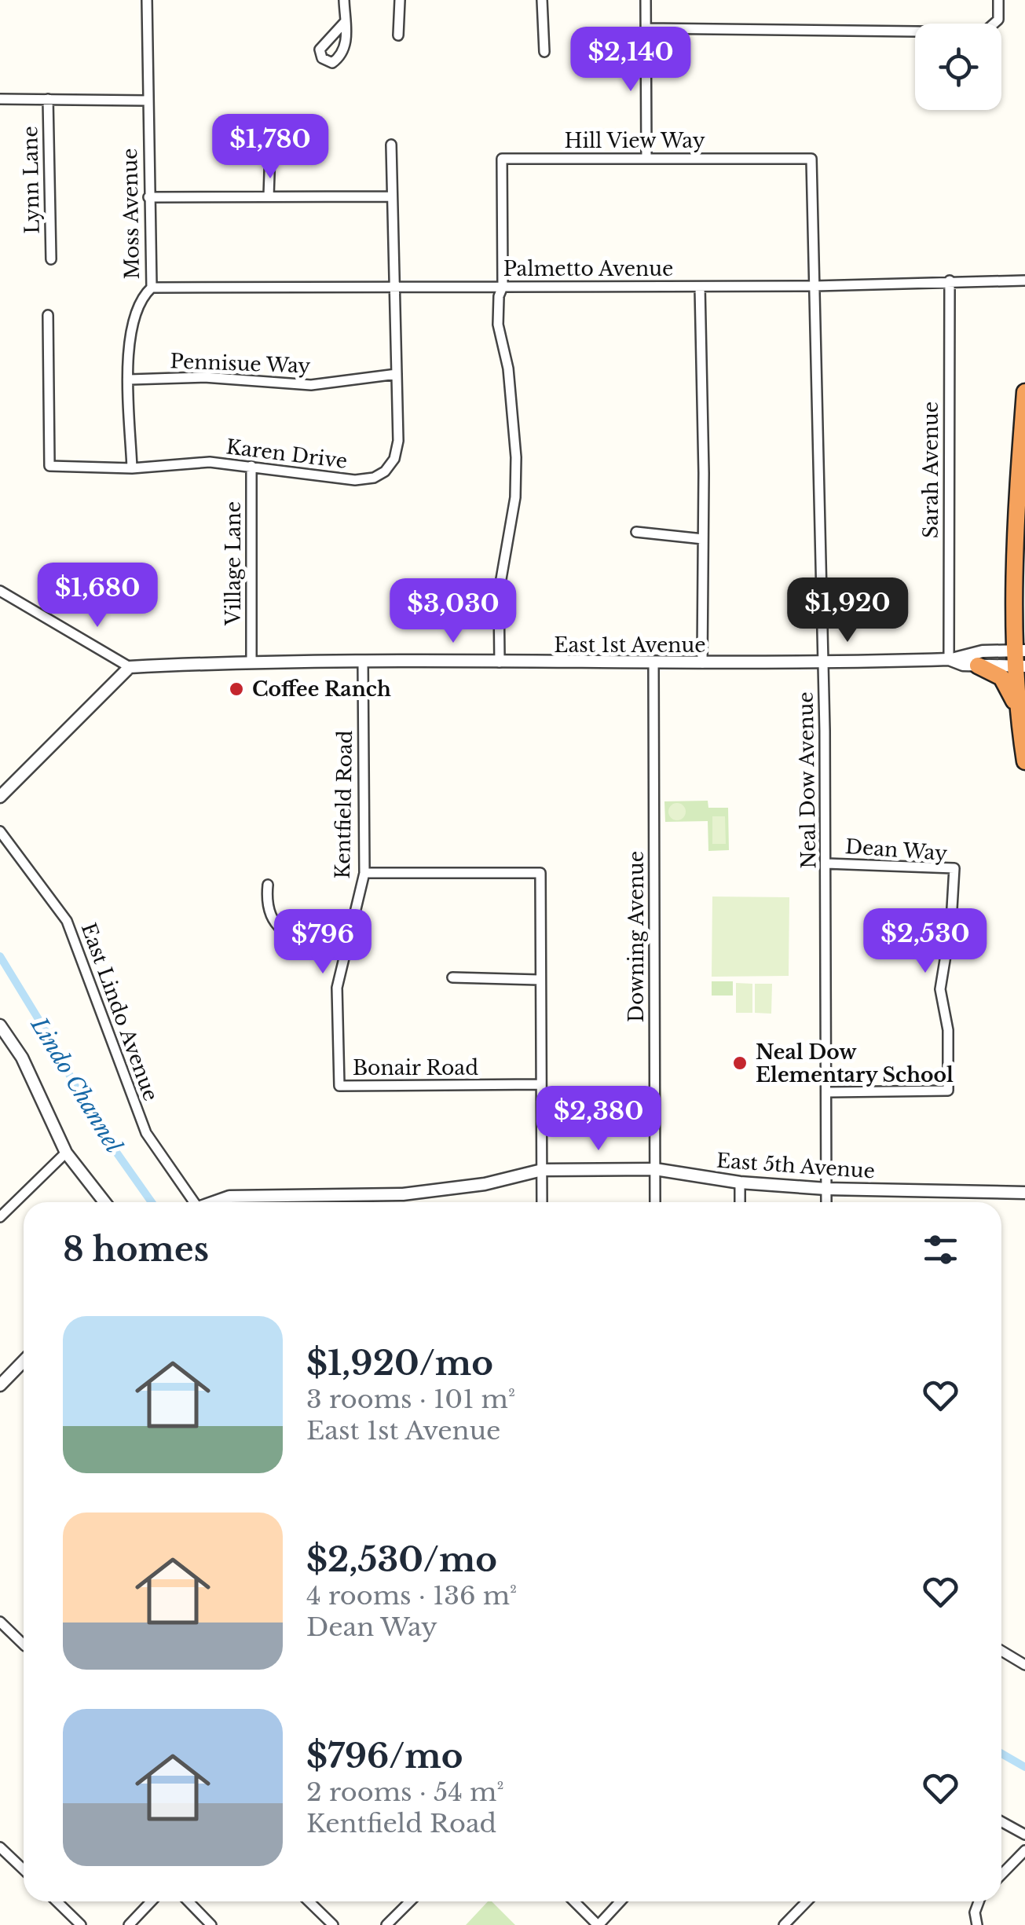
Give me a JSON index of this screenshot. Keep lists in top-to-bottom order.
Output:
{
  "streets": {
    "street": [
      "Hill View Way",
      "Lynn Lane",
      "Moss Avenue",
      "Palmetto Avenue",
      "Pennisue Way",
      "Karen Drive",
      "Sarah Avenue",
      "Village Lane",
      "East 1st Avenue",
      "Neal Dow Avenue",
      "Kentfield Road",
      "Dean Way",
      "Downing Avenue",
      "East Lindo Avenue",
      "Bonair Road",
      "East 5th Avenue"
    ]
  },
  "crossings": [
    ["Hill View Way", "Palmetto Avenue"],
    ["Hill View Way", "Neal Dow Avenue"],
    ["Moss Avenue", "Palmetto Avenue"],
    ["Moss Avenue", "Pennisue Way"],
    ["Moss Avenue", "Karen Drive"],
    ["Palmetto Avenue", "Karen Drive"],
    ["Palmetto Avenue", "Sarah Avenue"],
    ["Palmetto Avenue", "Neal Dow Avenue"],
    ["Pennisue Way", "Karen Drive"],
    ["Karen Drive", "Village Lane"],
    ["Sarah Avenue", "East 1st Avenue"],
    ["Village Lane", "East 1st Avenue"],
    ["East 1st Avenue", "Neal Dow Avenue"],
    ["East 1st Avenue", "Kentfield Road"],
    ["East 1st Avenue", "Downing Avenue"],
    ["Neal Dow Avenue", "Dean Way"],
    ["Neal Dow Avenue", "East 5th Avenue"],
    ["Kentfield Road", "Bonair Road"],
    ["Downing Avenue", "East 5th Avenue"]
  ],
  "water": ["Lindo Channel"],
  "places": ["Coffee Ranch", "Neal Dow Elementary School"],
  "page": {
    "price": [
      "$2,140",
      "$1,780",
      "$1,680",
      "$1,920",
      "$3,030",
      "$2,530",
      "$796",
      "$2,380"
    ],
    "heading": "8 homes",
    "list": [
      {
        "name": "$1,920/mo",
        "note": "3 rooms · 101 m² · East 1st Avenue"
      },
      {
        "name": "$2,530/mo",
        "note": "4 rooms · 136 m² · Dean Way"
      },
      {
        "name": "$796/mo",
        "note": "2 rooms · 54 m² · Kentfield Road"
      }
    ]
  }
}
